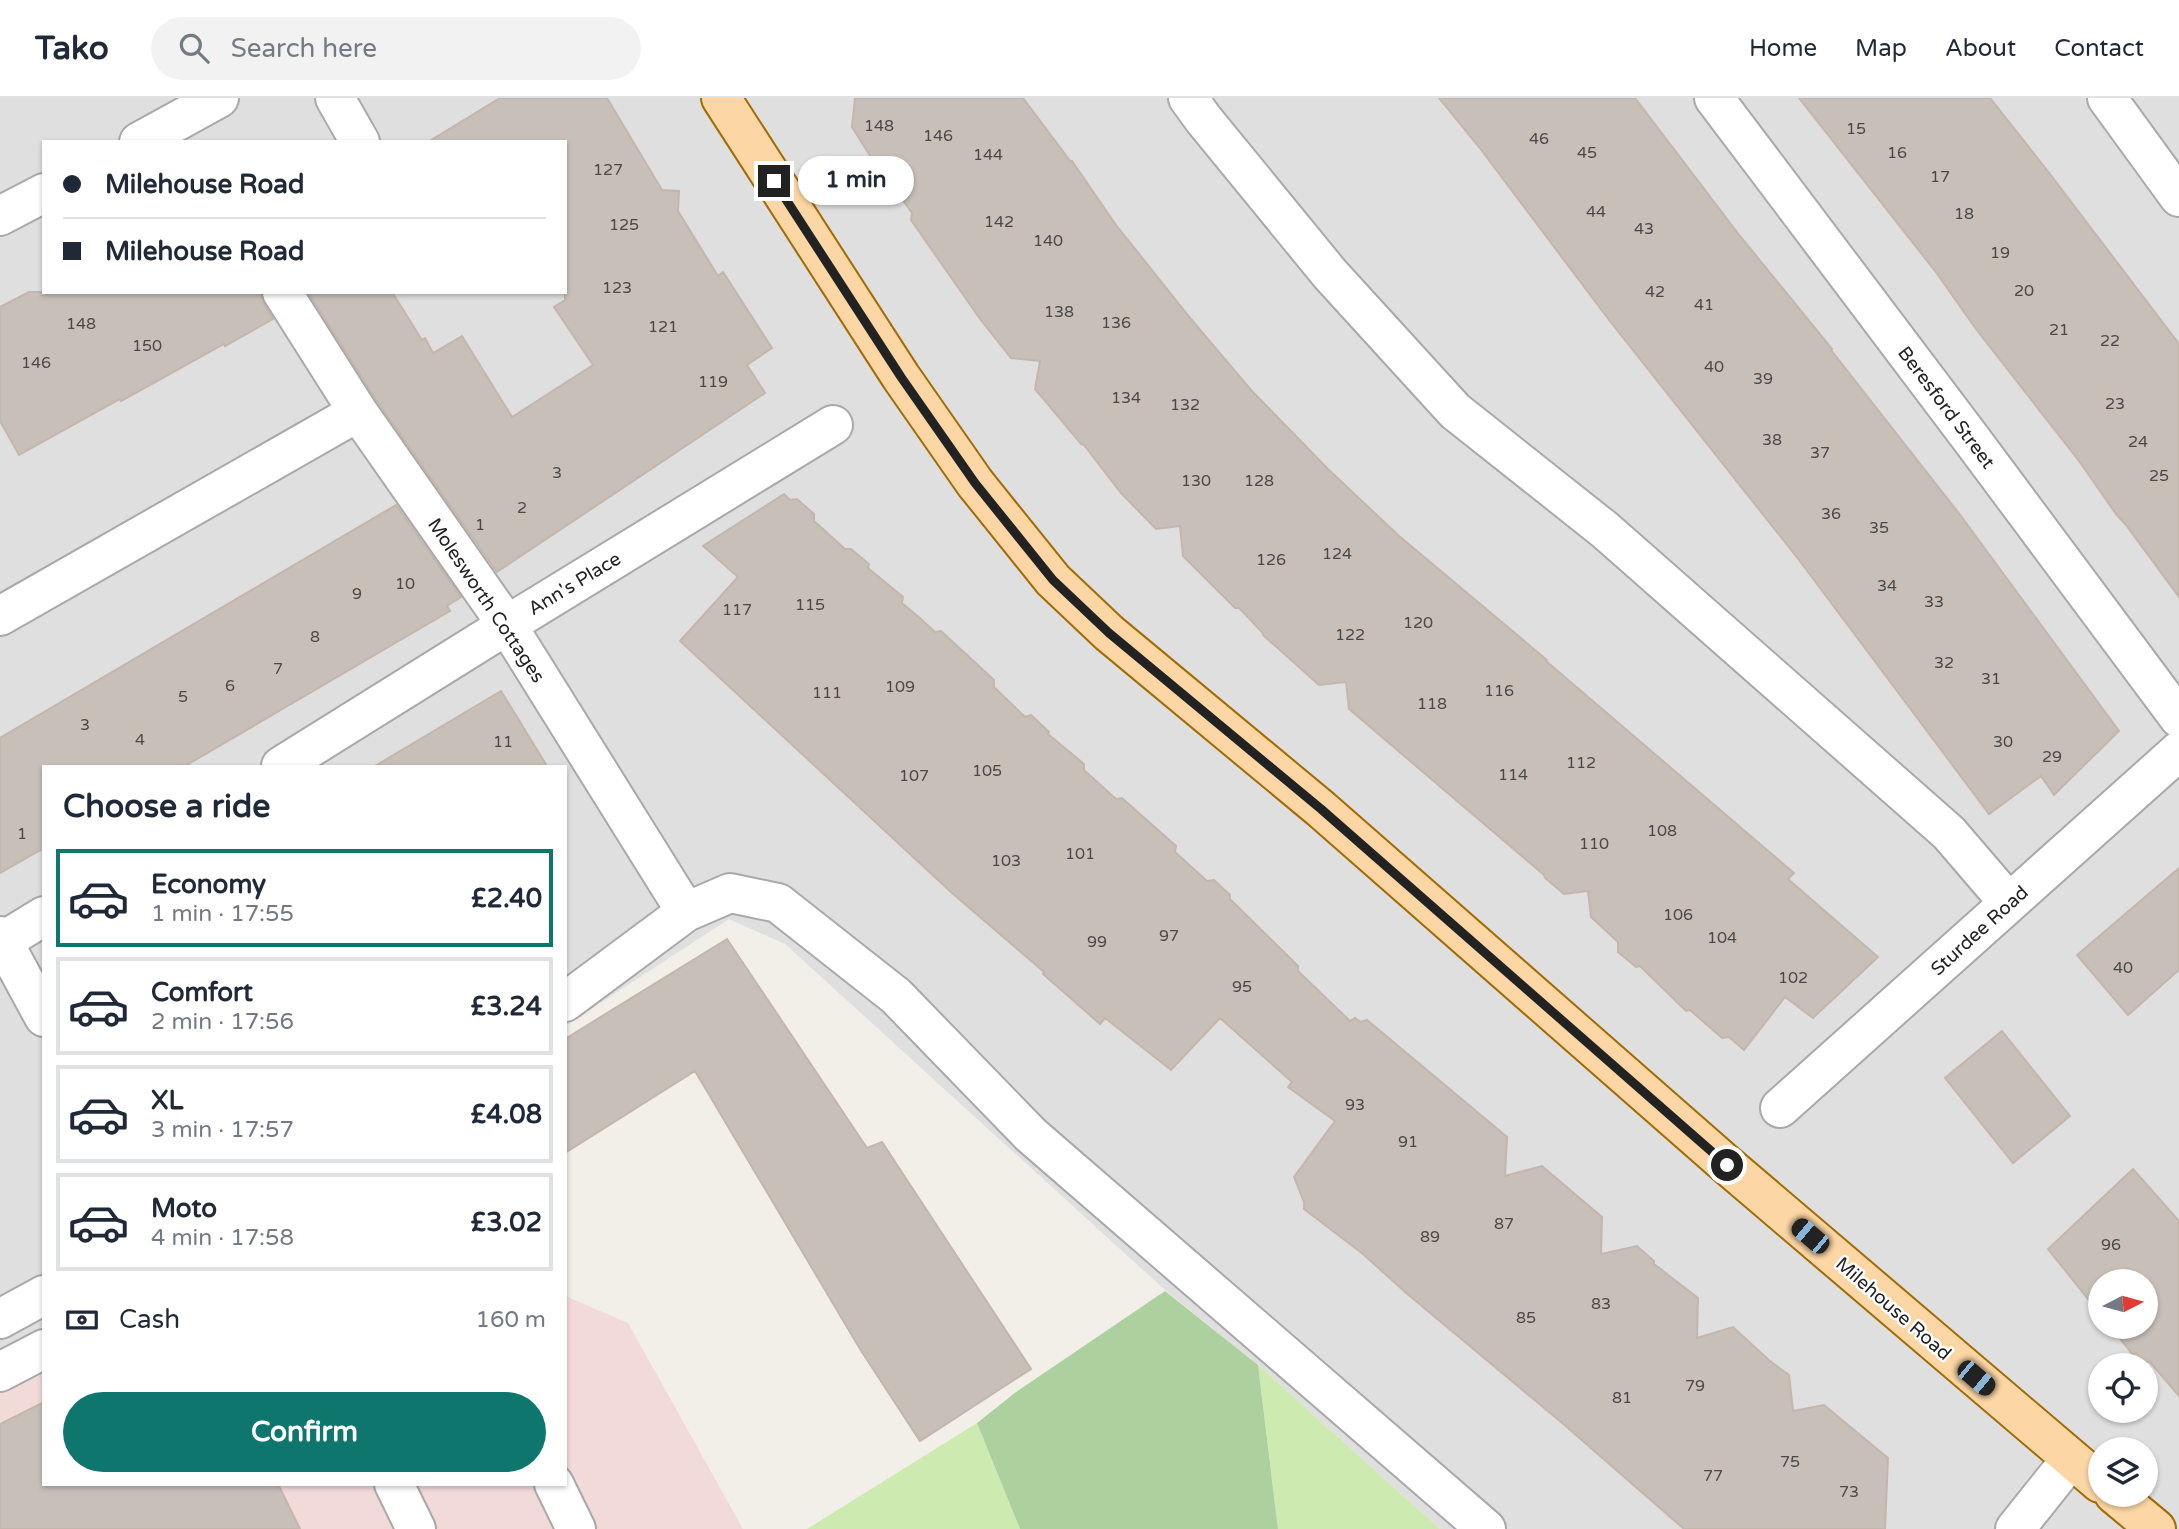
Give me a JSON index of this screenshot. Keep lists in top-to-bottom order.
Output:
{
  "streets": {
    "main road": ["Milehouse Road"],
    "street": [
      "Beresford Street",
      "Ann's Place",
      "Molesworth Cottages",
      "Sturdee Road"
    ]
  },
  "crossings": [
    ["Ann's Place", "Molesworth Cottages"]
  ],
  "house_numbers": [
    "148",
    "15",
    "146",
    "46",
    "45",
    "16",
    "144",
    "127",
    "17",
    "44",
    "18",
    "142",
    "125",
    "43",
    "140",
    "19",
    "123",
    "20",
    "42",
    "41",
    "138",
    "136",
    "148",
    "121",
    "21",
    "22",
    "150",
    "146",
    "40",
    "39",
    "119",
    "134",
    "23",
    "132",
    "38",
    "24",
    "37",
    "3",
    "25",
    "130",
    "128",
    "2",
    "36",
    "1",
    "35",
    "124",
    "126",
    "10",
    "34",
    "9",
    "33",
    "115",
    "117",
    "120",
    "122",
    "8",
    "32",
    "7",
    "31",
    "6",
    "109",
    "116",
    "111",
    "5",
    "118",
    "3",
    "4",
    "11",
    "30",
    "29",
    "112",
    "105",
    "114",
    "107",
    "108",
    "1",
    "110",
    "101",
    "103",
    "106",
    "97",
    "104",
    "99",
    "40",
    "102",
    "95",
    "93",
    "91",
    "87",
    "89",
    "96",
    "83",
    "85",
    "79",
    "81",
    "75",
    "77",
    "73"
  ],
  "north": "right",
  "page": {
    "header": "Tako",
    "search": "Search here",
    "nav": [
      "Home",
      "Map",
      "About",
      "Contact"
    ],
    "banner": ["Milehouse Road", "Milehouse Road"],
    "bubble": "1 min",
    "heading": "Choose a ride",
    "list": [
      {
        "name": "Economy",
        "note": "1 min · 17:55",
        "value": "£2.40"
      },
      {
        "name": "Comfort",
        "note": "2 min · 17:56",
        "value": "£3.24"
      },
      {
        "name": "XL",
        "note": "3 min · 17:57",
        "value": "£4.08"
      },
      {
        "name": "Moto",
        "note": "4 min · 17:58",
        "value": "£3.02"
      }
    ],
    "pay": ["Cash", "160 m"],
    "buttons": "Confirm"
  }
}
